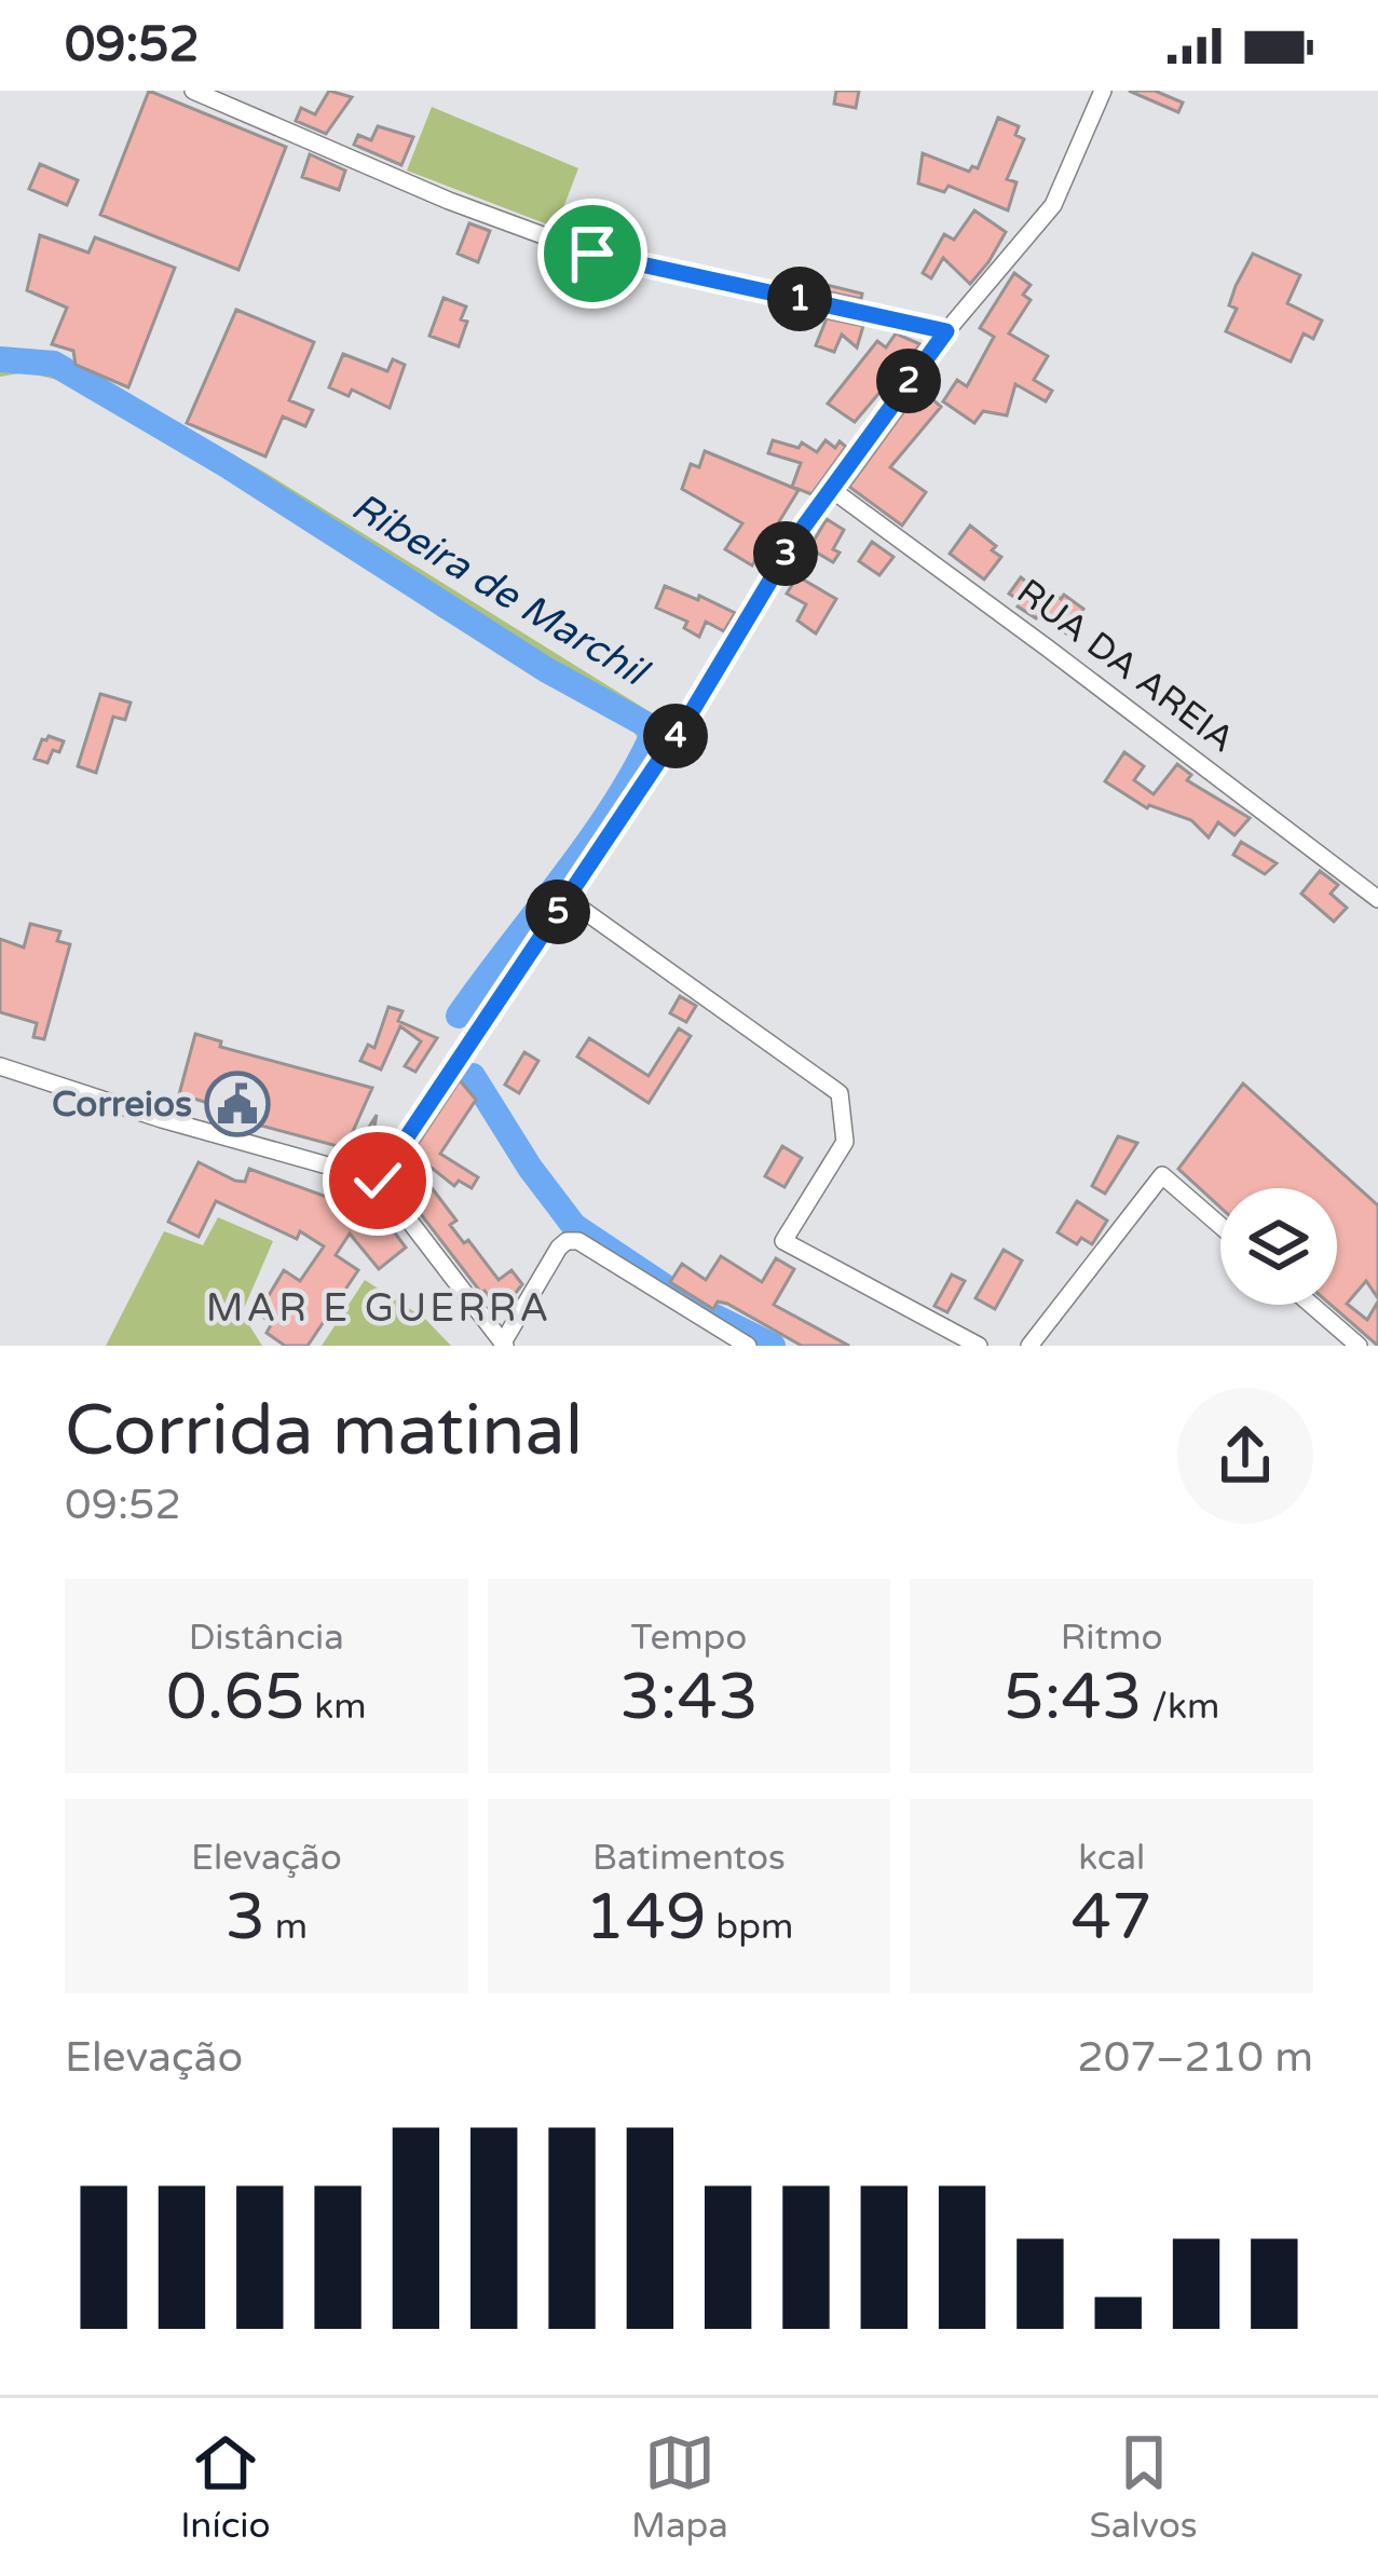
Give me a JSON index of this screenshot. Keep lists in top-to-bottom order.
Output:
{
  "streets": {
    "street": ["RUA DA AREIA"]
  },
  "districts": ["MAR E GUERRA"],
  "water": ["Ribeira de Marchil"],
  "places": {
    "public building": ["Correios"]
  },
  "page": {
    "status": "09:52",
    "pins": [
      "1",
      "2",
      "3",
      "4",
      "5"
    ],
    "heading": ["Corrida matinal", "09:52"],
    "stats": [
      ["Distância", "0.65 km"],
      ["Tempo", "3:43"],
      ["Ritmo", "5:43 /km"],
      ["Elevação", "3 m"],
      ["Batimentos", "149 bpm"],
      ["kcal", "47"]
    ],
    "chart": ["Elevação", "207–210 m"],
    "tabs": ["Início", "Mapa", "Salvos"]
  }
}
